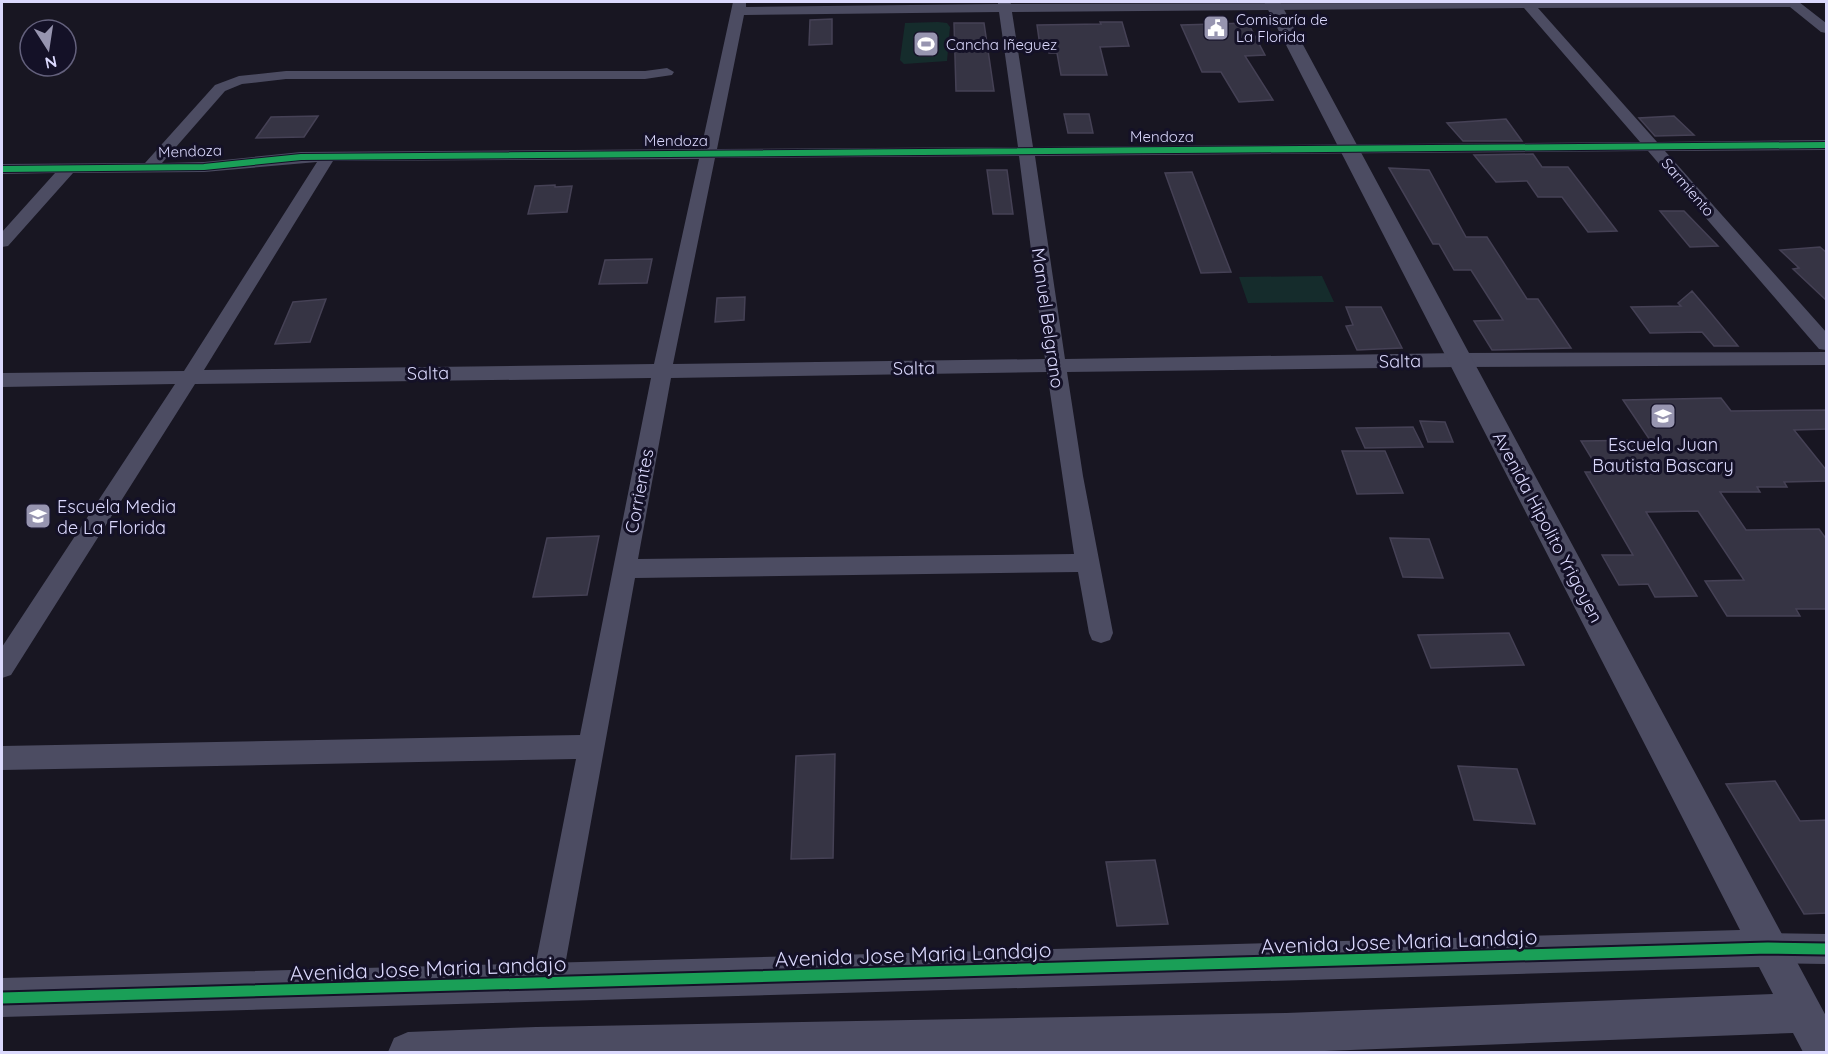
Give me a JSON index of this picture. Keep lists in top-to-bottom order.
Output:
{
  "streets": {
    "street": [
      "Mendoza",
      "Sarmiento",
      "Manuel Belgrano",
      "Salta",
      "Corrientes",
      "Avenida Hipolito Yrigoyen",
      "Avenida Jose Maria Landajo"
    ]
  },
  "crossings": [
    ["Mendoza", "Sarmiento"],
    ["Mendoza", "Manuel Belgrano"],
    ["Mendoza", "Corrientes"],
    ["Mendoza", "Avenida Hipolito Yrigoyen"],
    ["Manuel Belgrano", "Salta"],
    ["Salta", "Corrientes"],
    ["Salta", "Avenida Hipolito Yrigoyen"],
    ["Corrientes", "Avenida Jose Maria Landajo"],
    ["Avenida Hipolito Yrigoyen", "Avenida Jose Maria Landajo"]
  ],
  "places": {
    "public building": ["Comisaría de La Florida"],
    "sports": ["Cancha Iñeguez"],
    "school or university": ["Escuela Juan Bautista Bascary", "Escuela Media de La Florida"]
  },
  "north": "bottom"
}
